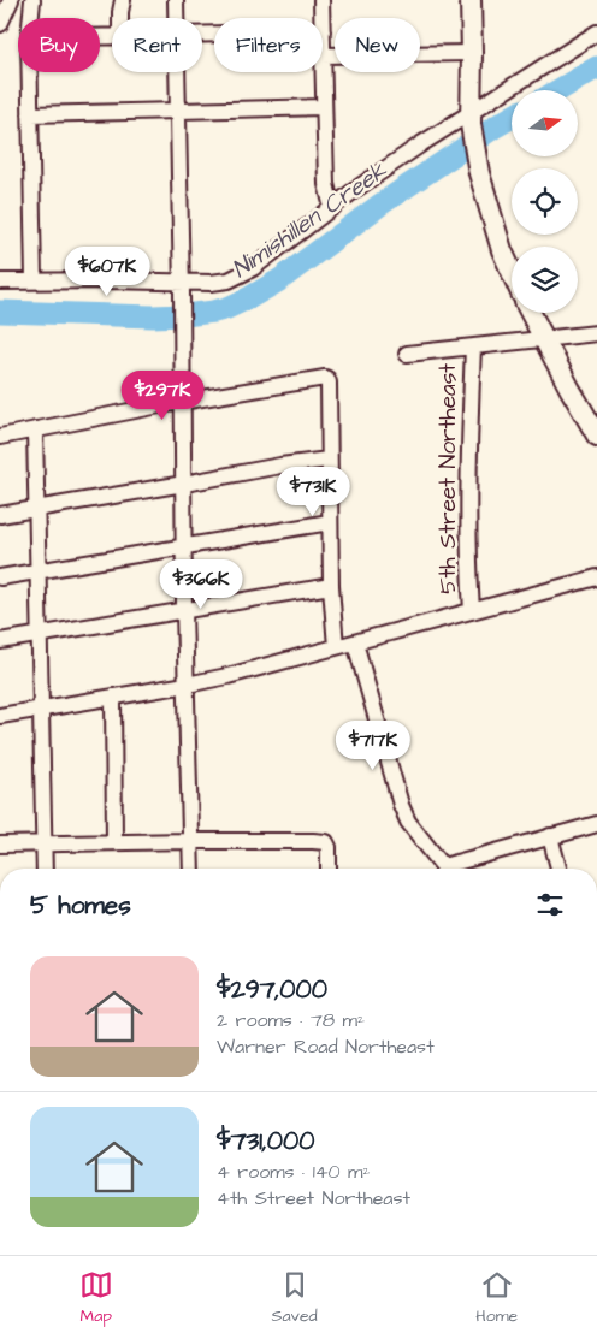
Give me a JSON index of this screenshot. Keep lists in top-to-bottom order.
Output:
{
  "streets": {
    "street": ["5th Street Northeast"]
  },
  "water": ["Nimishillen Creek"],
  "north": "right",
  "page": {
    "chip": [
      "Buy",
      "Rent",
      "Filters",
      "New"
    ],
    "price": [
      "$607K",
      "$297K",
      "$731K",
      "$366K",
      "$717K"
    ],
    "heading": "5 homes",
    "list": [
      {
        "name": "$297,000",
        "note": "2 rooms · 78 m² · Warner Road Northeast"
      },
      {
        "name": "$731,000",
        "note": "4 rooms · 140 m² · 4th Street Northeast"
      }
    ],
    "tabs": ["Map", "Saved", "Home"]
  }
}
